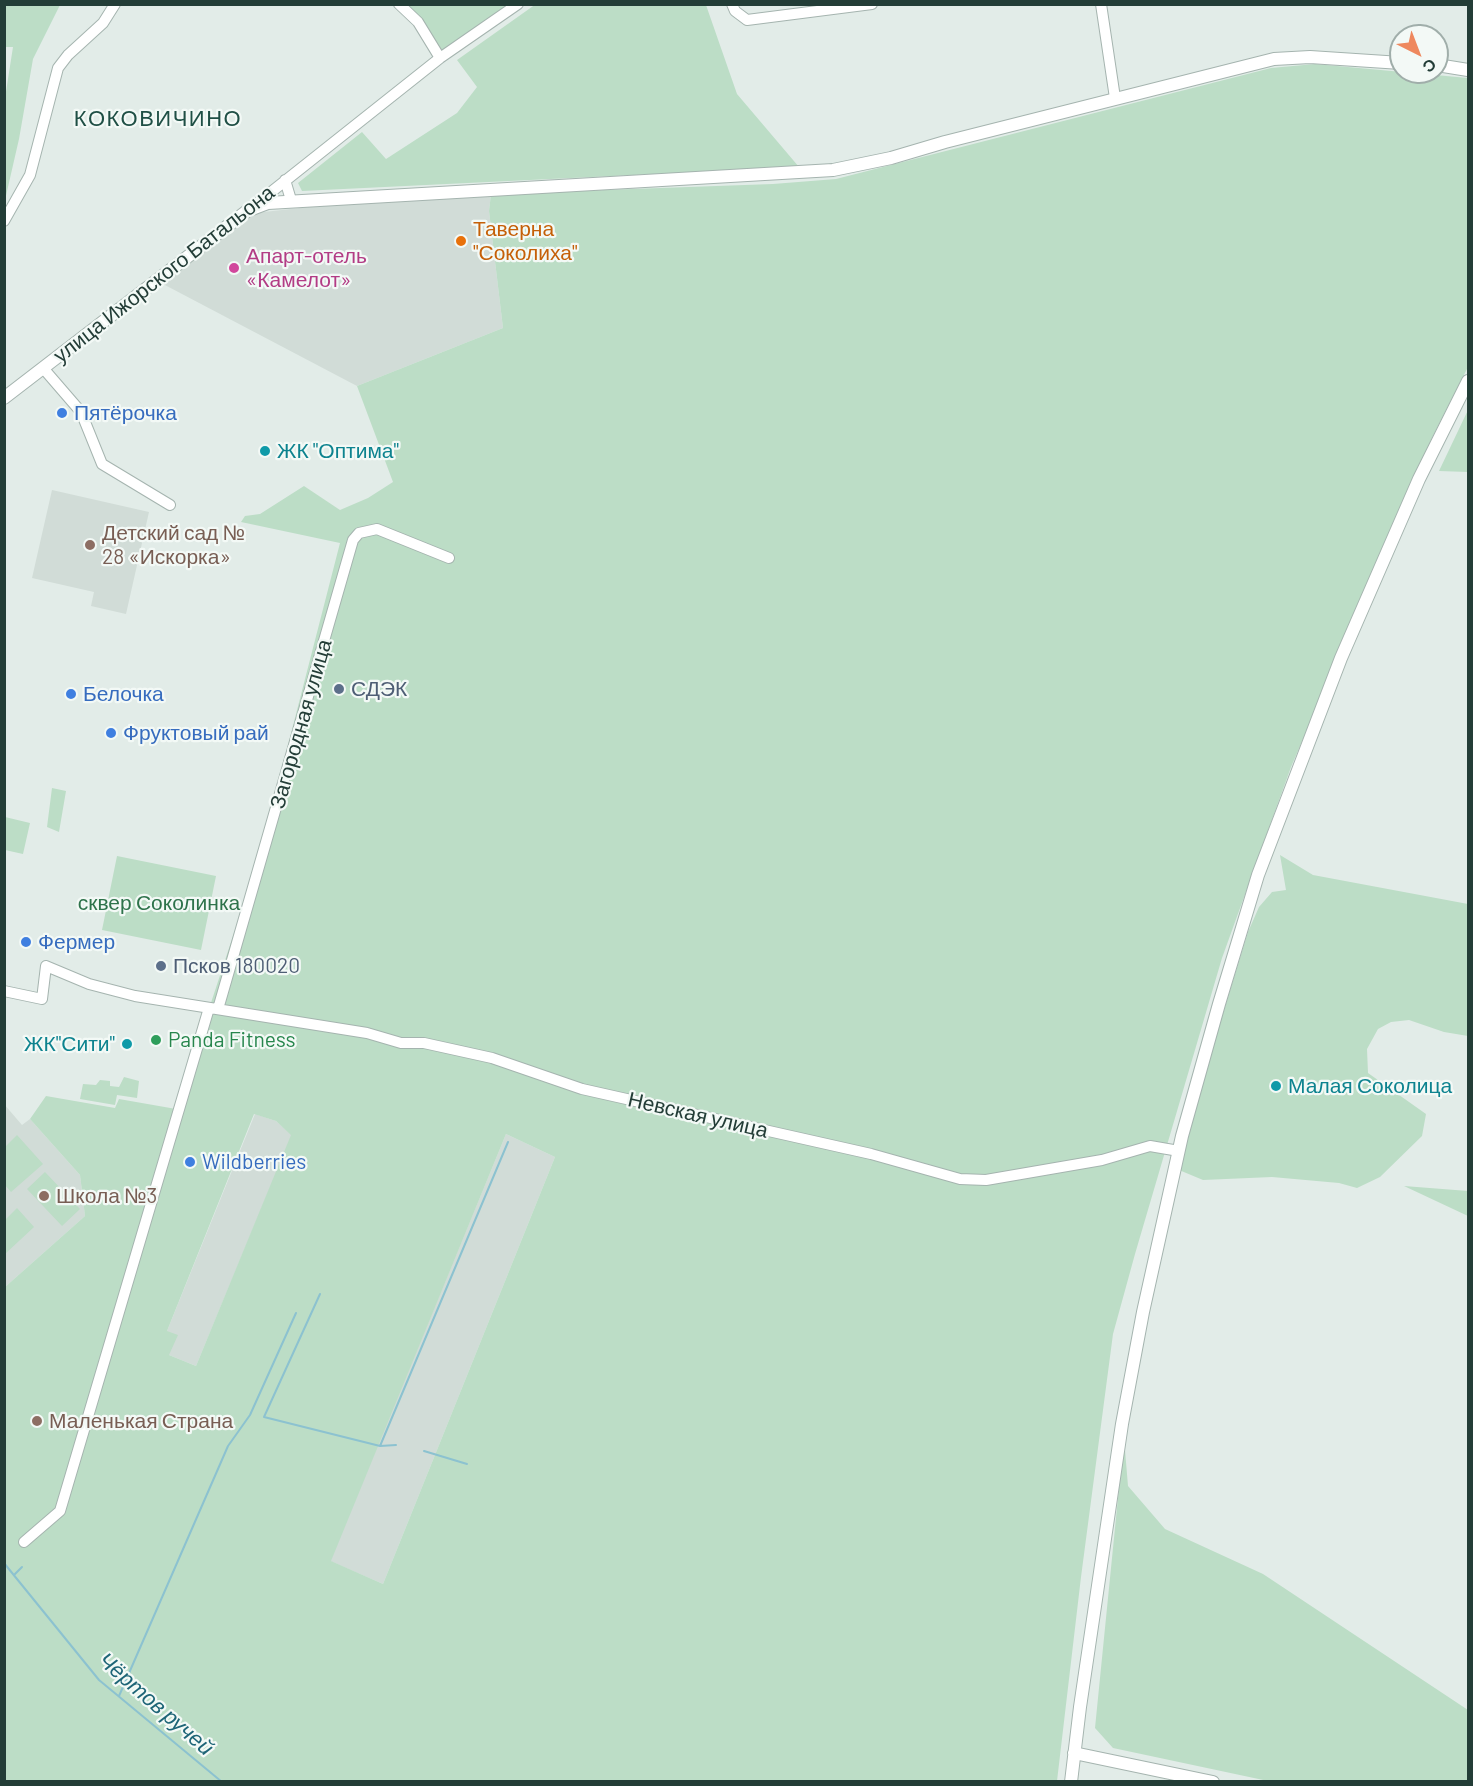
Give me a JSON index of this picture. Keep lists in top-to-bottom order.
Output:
{
  "streets": {
    "street": ["улица Ижорского Батальона", "Загородная улица", "Невская улица"]
  },
  "crossings": [
    ["Загородная улица", "Невская улица"]
  ],
  "districts": ["КОКОВИЧИНО"],
  "water": ["Чёртов ручей"],
  "parks": ["сквер Соколинка"],
  "places": [
    "Таверна \"Соколиха\"",
    "Апарт-отель «Камелот»",
    "Пятёрочка",
    "ЖК \"Оптима\"",
    "Детский сад № 28 «Искорка»",
    "СДЭК",
    "Белочка",
    "Фруктовый рай",
    "Фермер",
    "Псков 180020",
    "Panda Fitness",
    "ЖК\"Сити\"",
    "Малая Соколица",
    "Wildberries",
    "Школа №3",
    "Маленькая Страна"
  ],
  "north": "bottom right"
}
